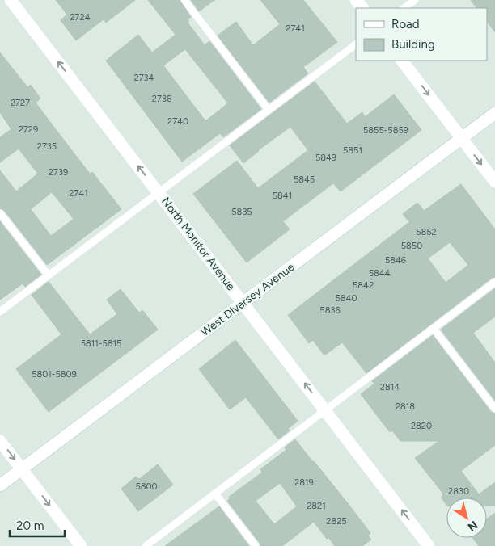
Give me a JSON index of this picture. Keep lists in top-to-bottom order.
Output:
{
  "streets": {
    "street": ["North Monitor Avenue", "West Diversey Avenue"]
  },
  "crossings": [
    ["North Monitor Avenue", "West Diversey Avenue"]
  ],
  "one_way": ["North Monitor Avenue"],
  "house_numbers": [
    "2724",
    "2741",
    "2734",
    "2736",
    "2727",
    "2740",
    "2729",
    "5855-5859",
    "2735",
    "5851",
    "5849",
    "2739",
    "5845",
    "2741",
    "5841",
    "5835",
    "5852",
    "5850",
    "5846",
    "5844",
    "5842",
    "5840",
    "5836",
    "5811-5815",
    "5801-5809",
    "2814",
    "2818",
    "2820",
    "2819",
    "5800",
    "2830",
    "2821",
    "2825"
  ],
  "legend": ["Road", "Building"],
  "scale_bar": "20 m",
  "north": "bottom right"
}
